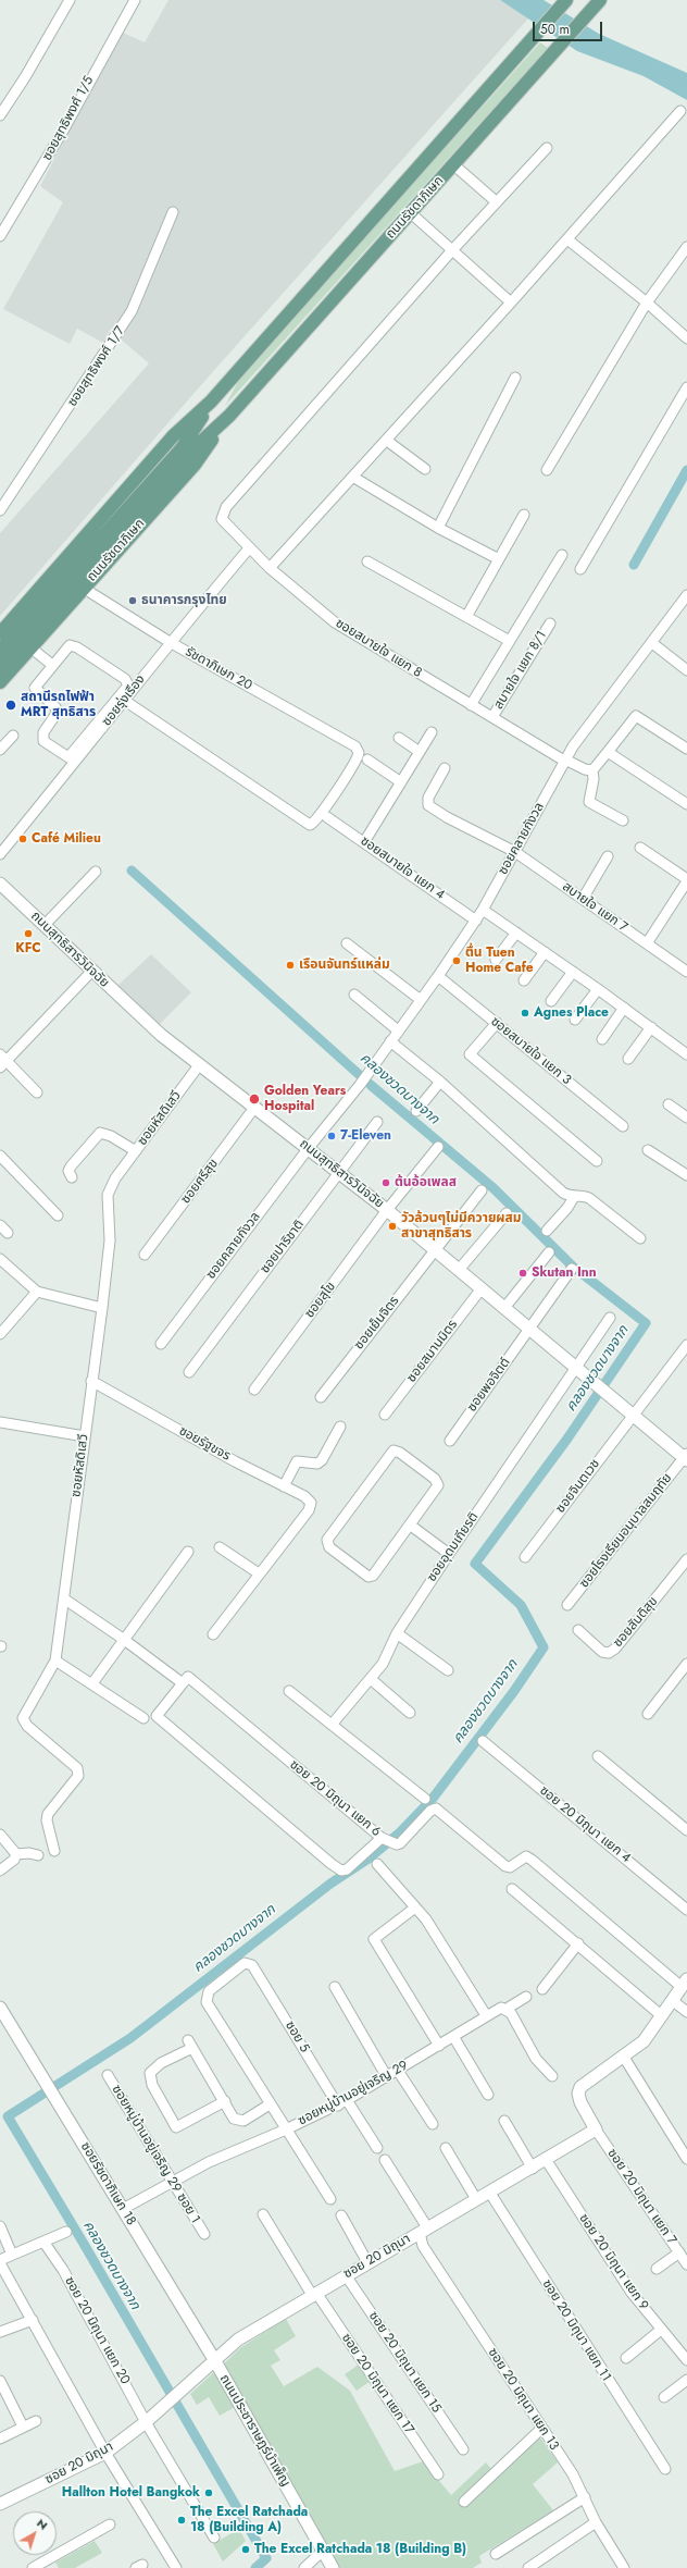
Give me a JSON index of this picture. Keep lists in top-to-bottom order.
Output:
{
  "streets": {
    "main road": ["ถนนรัชดาภิเษก"],
    "street": [
      "ซอยสุทธิพงศ์ 1/5",
      "ซอยสุทธิพงศ์ 1/7",
      "ซอยสบายใจ แยก 8",
      "รัชดาภิเษก 20",
      "สบายใจ แยก 8/1",
      "ซอยรุ่งเรือง",
      "ซอยคลายกังวล",
      "ซอยสบายใจ แยก 4",
      "สบายใจ แยก 7",
      "ถนนสุทธิสารวินิจฉัย",
      "ซอยสบายใจ แยก 3",
      "ซอยหัสดิเสวี",
      "ซอยศรีสุข",
      "ซอยปาริชาติ",
      "ซอยสุโข",
      "ซอยเย็นจิตร",
      "ซอยสมานมิตร",
      "ซอยพอจิตต์",
      "ซอยรัฐขจร",
      "ซอยจินตเวช",
      "ซอยโรงเรียนอนุบาลสมฤทัย",
      "ซอยอุดมเกียรติ",
      "ซอยสันติสุข",
      "ซอย 20 มิถุนา แยก 6",
      "ซอย 20 มิถุนา แยก 4",
      "ซอย 5",
      "ซอยหมู่บ้านอยู่เจริญ 29",
      "ซอยหมู่บ้านอยู่เจริญ 29 ซอย 1",
      "ซอยรัชดาภิเษก 18",
      "ซอย 20 มิถุนา แยก 7",
      "ซอย 20 มิถุนา",
      "ซอย 20 มิถุนา แยก 9",
      "ซอย 20 มิถุนา แยก 20",
      "ซอย 20 มิถุนา แยก 11",
      "ซอย 20 มิถุนา แยก 15",
      "ซอย 20 มิถุนา แยก 17",
      "ซอย 20 มิถุนา แยก 13",
      "ถนนประชาราษฎร์บำเพ็ญ"
    ]
  },
  "crossings": [
    ["ถนนรัชดาภิเษก", "รัชดาภิเษก 20"],
    ["ซอยสบายใจ แยก 8", "สบายใจ แยก 8/1"],
    ["ซอยสบายใจ แยก 8", "ซอยรุ่งเรือง"],
    ["ซอยสบายใจ แยก 8", "ซอยคลายกังวล"],
    ["รัชดาภิเษก 20", "ซอยรุ่งเรือง"],
    ["ซอยคลายกังวล", "ซอยสบายใจ แยก 4"],
    ["ซอยคลายกังวล", "สบายใจ แยก 7"],
    ["ซอยคลายกังวล", "ถนนสุทธิสารวินิจฉัย"],
    ["ซอยคลายกังวล", "ซอยสบายใจ แยก 3"],
    ["ถนนสุทธิสารวินิจฉัย", "ซอยหัสดิเสวี"],
    ["ถนนสุทธิสารวินิจฉัย", "ซอยศรีสุข"],
    ["ถนนสุทธิสารวินิจฉัย", "ซอยปาริชาติ"],
    ["ถนนสุทธิสารวินิจฉัย", "ซอยสุโข"],
    ["ถนนสุทธิสารวินิจฉัย", "ซอยเย็นจิตร"],
    ["ถนนสุทธิสารวินิจฉัย", "ซอยสมานมิตร"],
    ["ถนนสุทธิสารวินิจฉัย", "ซอยพอจิตต์"],
    ["ถนนสุทธิสารวินิจฉัย", "ซอยจินตเวช"],
    ["ถนนสุทธิสารวินิจฉัย", "ซอยโรงเรียนอนุบาลสมฤทัย"],
    ["ถนนสุทธิสารวินิจฉัย", "ซอยอุดมเกียรติ"],
    ["ซอยหัสดิเสวี", "ซอยรัฐขจร"],
    ["ซอยหัสดิเสวี", "ซอย 20 มิถุนา แยก 6"],
    ["ซอย 5", "ซอยหมู่บ้านอยู่เจริญ 29"],
    ["ซอยหมู่บ้านอยู่เจริญ 29", "ซอยหมู่บ้านอยู่เจริญ 29 ซอย 1"],
    ["ซอยหมู่บ้านอยู่เจริญ 29", "ซอยรัชดาภิเษก 18"],
    ["ซอยรัชดาภิเษก 18", "ซอย 20 มิถุนา"],
    ["ซอยรัชดาภิเษก 18", "ถนนประชาราษฎร์บำเพ็ญ"],
    ["ซอย 20 มิถุนา แยก 7", "ซอย 20 มิถุนา"],
    ["ซอย 20 มิถุนา", "ซอย 20 มิถุนา แยก 9"],
    ["ซอย 20 มิถุนา", "ซอย 20 มิถุนา แยก 20"],
    ["ซอย 20 มิถุนา", "ซอย 20 มิถุนา แยก 11"],
    ["ซอย 20 มิถุนา", "ซอย 20 มิถุนา แยก 15"],
    ["ซอย 20 มิถุนา", "ซอย 20 มิถุนา แยก 17"],
    ["ซอย 20 มิถุนา", "ซอย 20 มิถุนา แยก 13"],
    ["ซอย 20 มิถุนา", "ถนนประชาราษฎร์บำเพ็ญ"]
  ],
  "water": ["คลองชวดบางจาก"],
  "places": [
    "ธนาคารกรุงไทย",
    "สถานีรถไฟฟ้า MRT สุทธิสาร",
    "Café Milieu",
    "KFC",
    "ตื่น Tuen Home Cafe",
    "เรือนจันทร์แหล่ม",
    "Agnes Place",
    "Golden Years Hospital",
    "7-Eleven",
    "ต้นอ้อเพลส",
    "วัวล้วนๆไม่มีควายผสม สาขาสุทธิสาร",
    "Skutan Inn",
    "Hallton Hotel Bangkok",
    "The Excel Ratchada 18 (Building A)",
    "The Excel Ratchada 18 (Building B)"
  ],
  "scale_bar": "50 m",
  "north": "top right"
}
